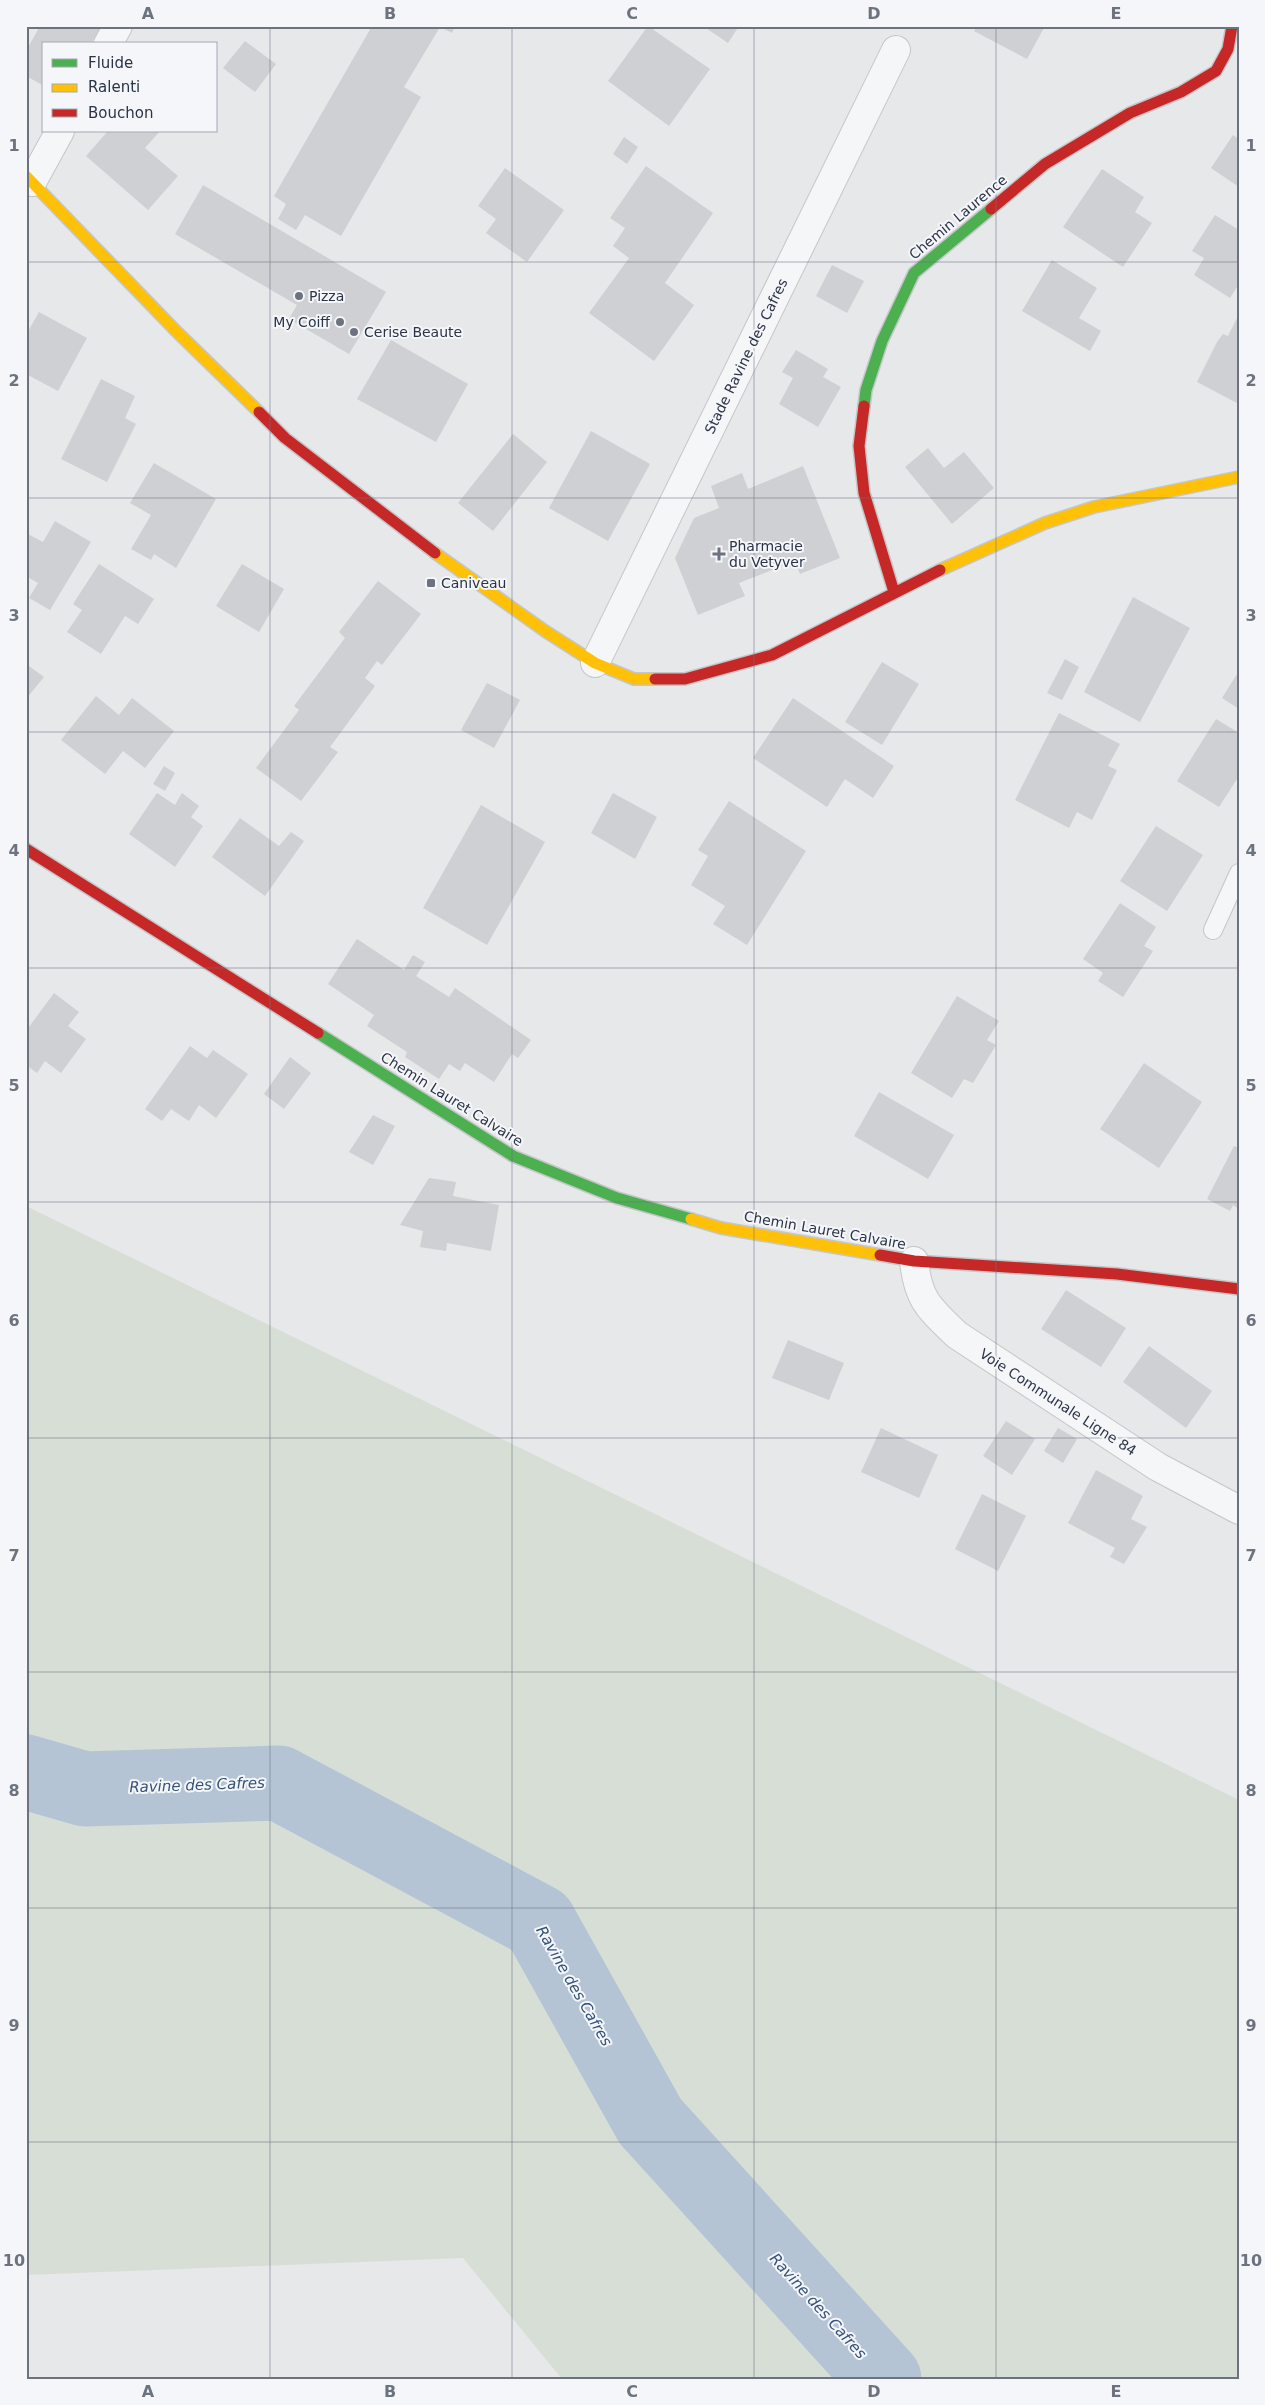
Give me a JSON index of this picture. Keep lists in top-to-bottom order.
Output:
{
  "streets": {
    "street": [
      "Chemin Laurence",
      "Stade Ravine des Cafres",
      "Chemin Lauret Calvaire",
      "Voie Communale Ligne 84"
    ]
  },
  "crossings": [
    ["Chemin Lauret Calvaire", "Voie Communale Ligne 84"]
  ],
  "water": ["Ravine des Cafres"],
  "places": {
    "other": ["Pizza", "My Coiff", "Cerise Beaute"],
    "health": ["Pharmacie du Vetyver"],
    "transit": ["Caniveau"]
  },
  "legend": ["Fluide", "Ralenti", "Bouchon"],
  "grid": {
    "columns": [
      "A",
      "B",
      "C",
      "D",
      "E"
    ],
    "rows": [
      "1",
      "2",
      "3",
      "4",
      "5",
      "6",
      "7",
      "8",
      "9",
      "10"
    ]
  }
}
